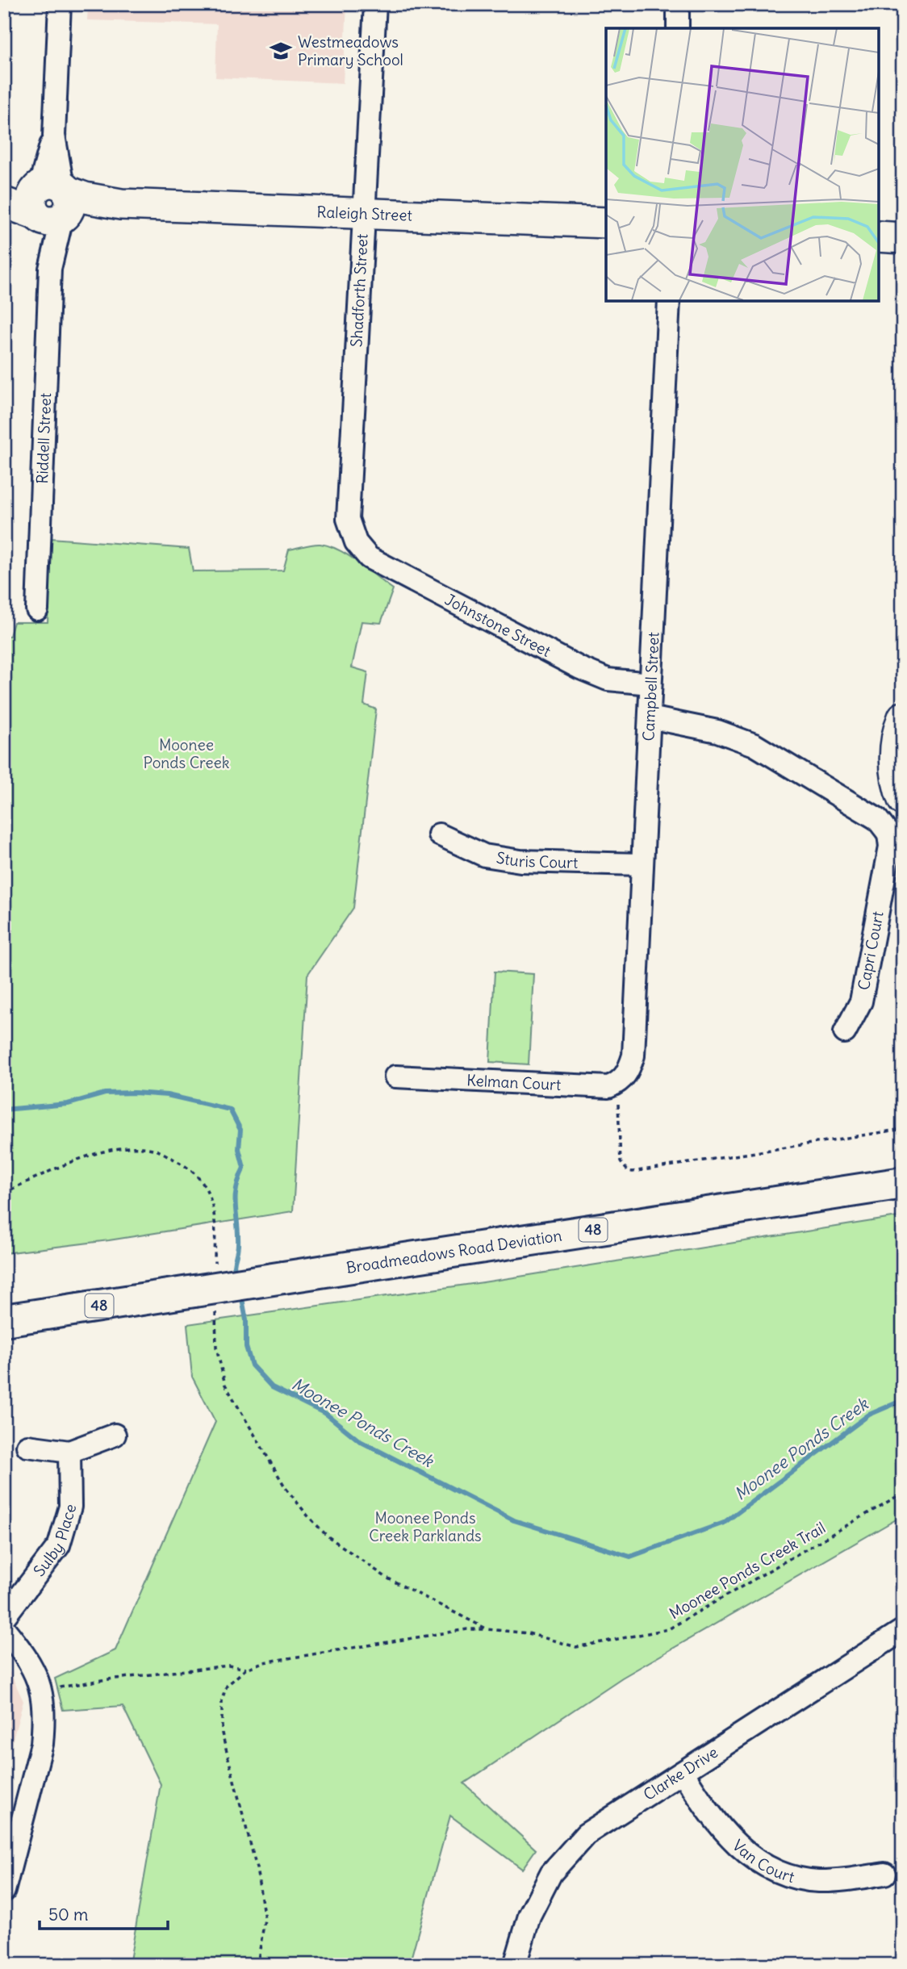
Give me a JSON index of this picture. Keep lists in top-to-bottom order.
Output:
{
  "streets": {
    "main road": ["48", "Broadmeadows Road Deviation"],
    "street": [
      "Raleigh Street",
      "Shadforth Street",
      "Riddell Street",
      "Johnstone Street",
      "Campbell Street",
      "Sturis Court",
      "Capri Court",
      "Kelman Court",
      "Sulby Place",
      "Clarke Drive",
      "Van Court"
    ],
    "path": ["Moonee Ponds Creek Trail"]
  },
  "crossings": [
    ["Raleigh Street", "Shadforth Street"],
    ["Raleigh Street", "Riddell Street"],
    ["Shadforth Street", "Johnstone Street"],
    ["Johnstone Street", "Campbell Street"],
    ["Campbell Street", "Sturis Court"],
    ["Campbell Street", "Kelman Court"],
    ["Clarke Drive", "Van Court"]
  ],
  "water": ["Moonee Ponds Creek"],
  "parks": ["Moonee Ponds Creek", "Moonee Ponds Creek Parklands"],
  "places": {
    "school or university": ["Westmeadows Primary School"]
  },
  "scale_bar": "50 m"
}
